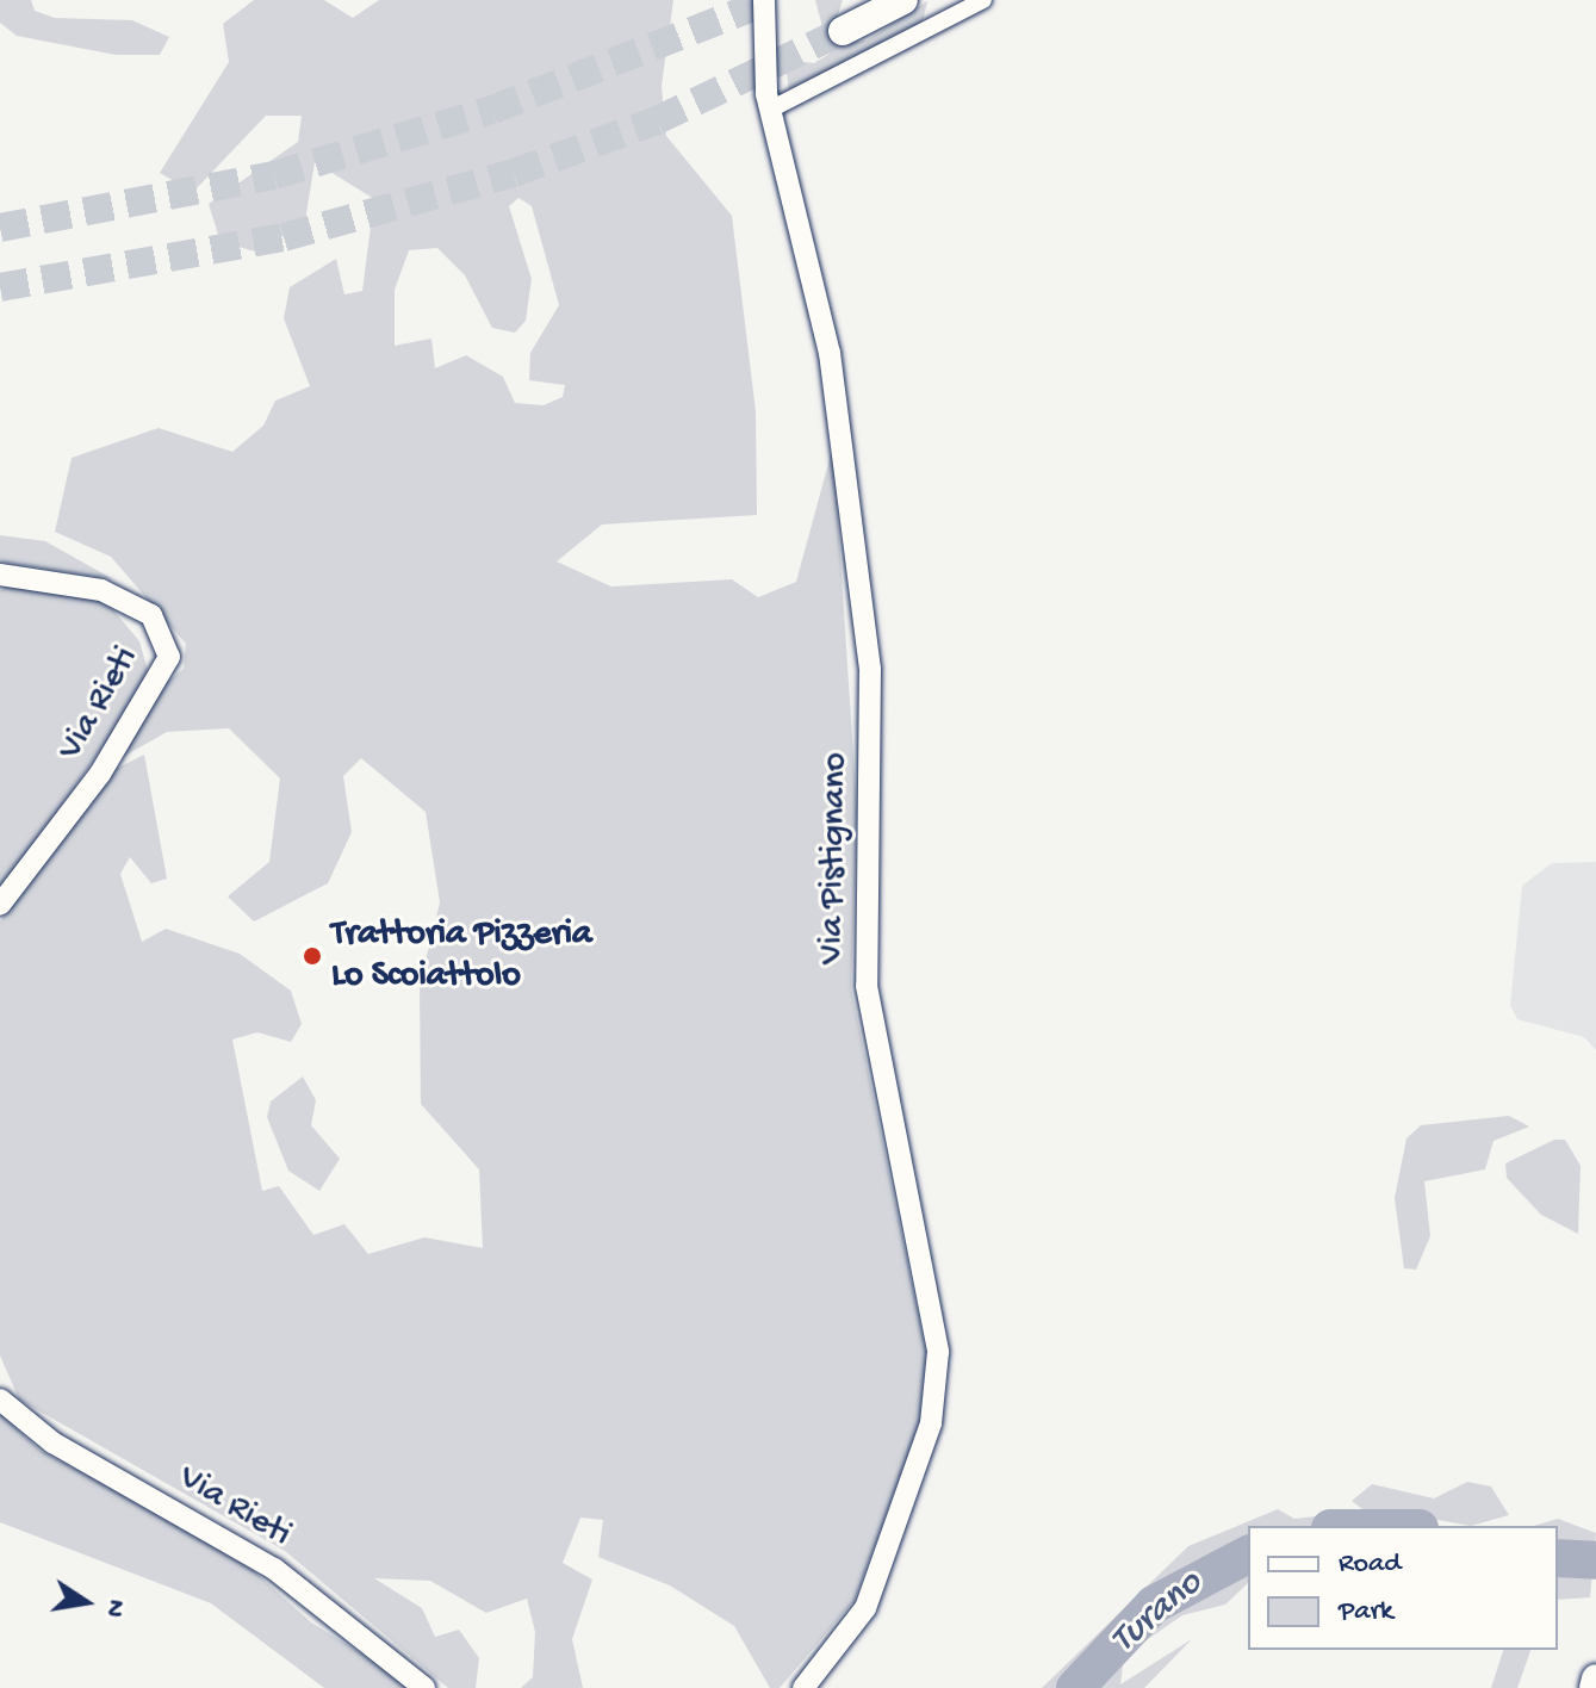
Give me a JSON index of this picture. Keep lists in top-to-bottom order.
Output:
{
  "streets": {
    "street": ["Via Rieti", "Via Pistignano"]
  },
  "water": ["Turano"],
  "places": ["Trattoria Pizzeria Lo Scoiattolo"],
  "legend": ["Road", "Park"],
  "north": "right"
}
